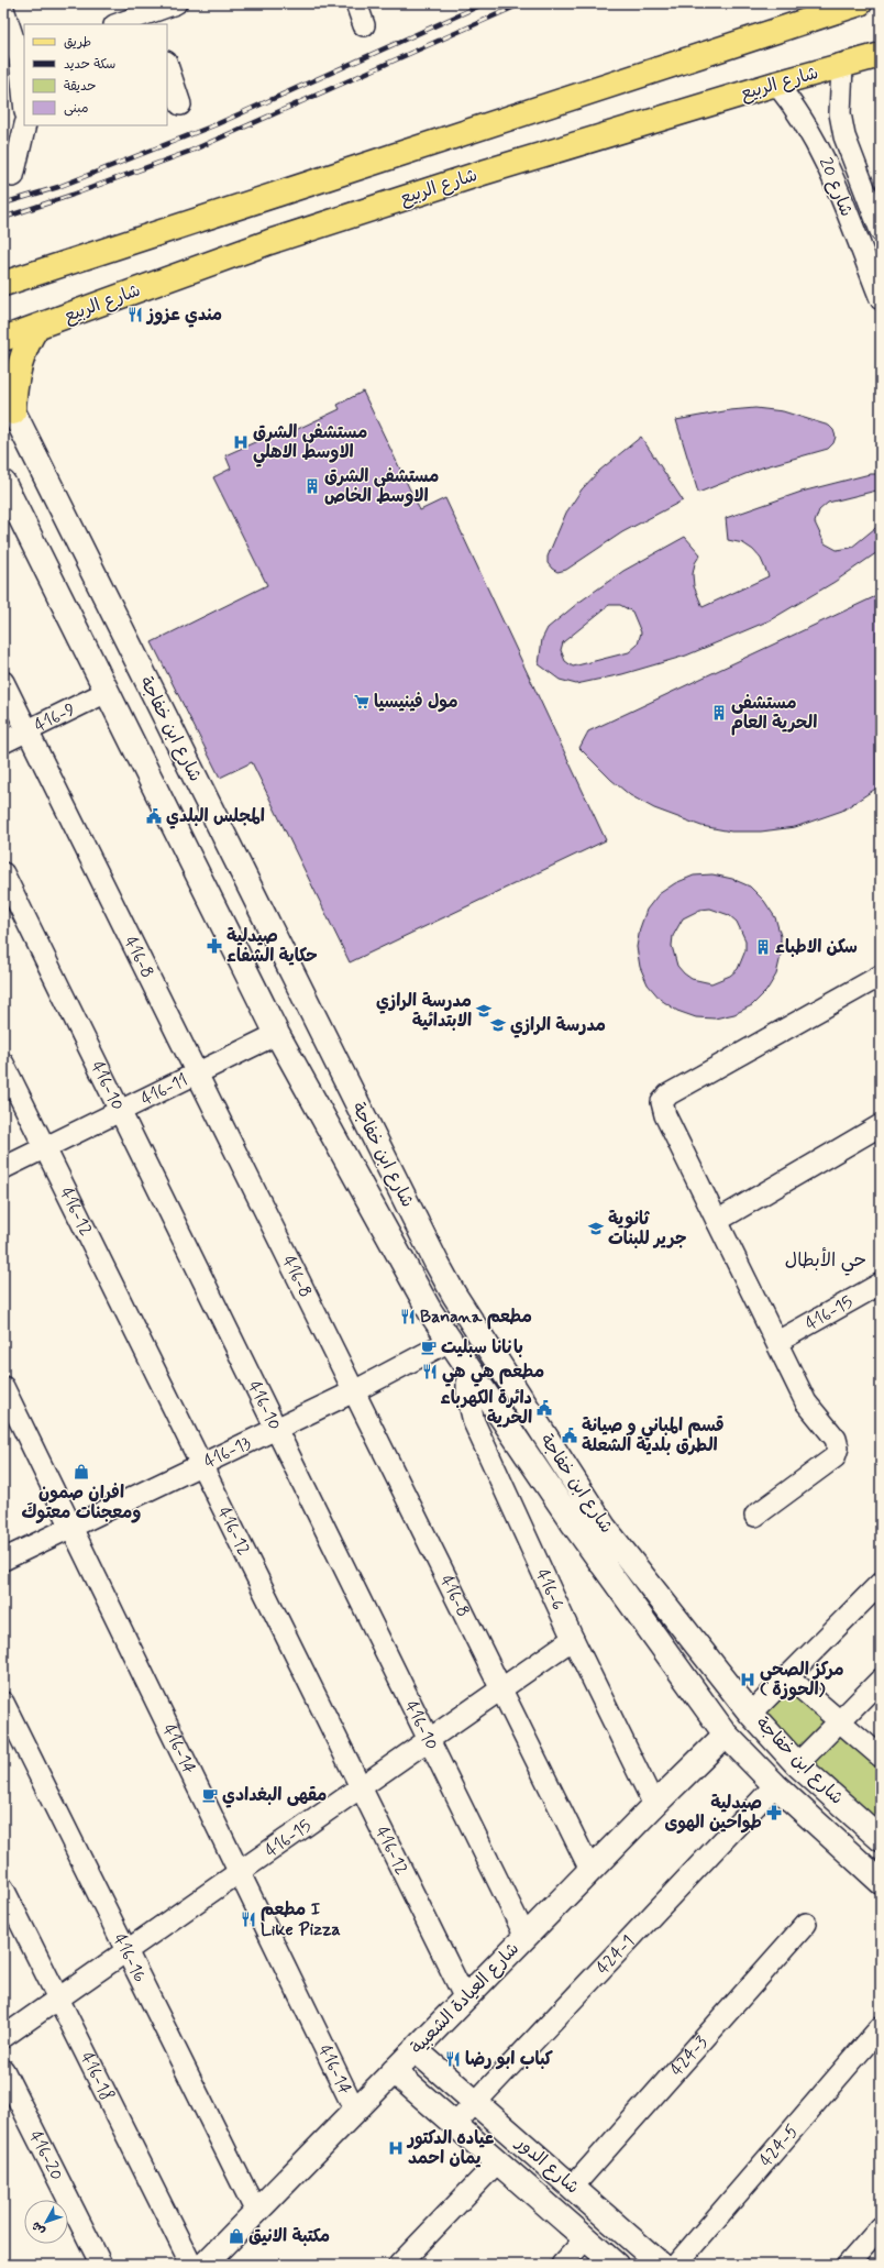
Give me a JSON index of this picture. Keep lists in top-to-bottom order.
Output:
{
  "streets": {
    "main road": ["شارع الربيع"],
    "street": [
      "شارع 20",
      "416-9",
      "شارع ابن خفاجة",
      "416-8",
      "416-10",
      "416-11",
      "416-12",
      "416-15",
      "416-13",
      "416-6",
      "416-14",
      "424-1",
      "416-16",
      "شارع العيادة الشعبية",
      "424-3",
      "416-18",
      "424-5",
      "416-20",
      "شارع الدور"
    ]
  },
  "crossings": [
    ["شارع الربيع", "شارع 20"],
    ["416-9", "شارع ابن خفاجة"],
    ["416-9", "416-8"],
    ["شارع ابن خفاجة", "416-11"],
    ["شارع ابن خفاجة", "416-13"],
    ["شارع ابن خفاجة", "416-6"],
    ["شارع ابن خفاجة", "424-1"],
    ["شارع ابن خفاجة", "شارع العيادة الشعبية"],
    ["416-8", "416-11"],
    ["416-8", "416-15"],
    ["416-8", "416-13"],
    ["416-8", "شارع العيادة الشعبية"],
    ["416-10", "416-11"],
    ["416-10", "416-15"],
    ["416-10", "416-13"],
    ["416-10", "شارع العيادة الشعبية"],
    ["416-11", "416-12"],
    ["416-12", "416-15"],
    ["416-12", "416-13"],
    ["416-12", "شارع العيادة الشعبية"],
    ["416-15", "416-6"],
    ["416-15", "416-14"],
    ["416-15", "416-16"],
    ["416-15", "416-18"],
    ["416-13", "416-14"],
    ["416-6", "شارع العيادة الشعبية"],
    ["416-14", "شارع العيادة الشعبية"],
    ["424-1", "شارع الدور"],
    ["416-16", "شارع العيادة الشعبية"],
    ["شارع العيادة الشعبية", "شارع الدور"],
    ["424-3", "شارع الدور"]
  ],
  "districts": ["حي الأبطال"],
  "places": {
    "restaurant": [
      "مندي عزوز",
      "Banana مطعم",
      "مطعم هي هي",
      "مطعم I Like Pizza",
      "كباب ابو رضا"
    ],
    "hospital": ["مستشفى الشرق الاوسط الاهلي", "مركز الصحي ( الحوزة)", "عياده الدكتور يمان احمد"],
    "building": ["مستشفى الشرق الاوسط الخاص", "مستشفى الحرية العام", "سكن الاطباء"],
    "supermarket": ["مول فينيسيا"],
    "public building": ["المجلس البلدي", "دائرة الكهرباء الحرية", "قسم المباني و صيانة الطرق بلدية الشعلة"],
    "pharmacy": ["صيدلية حكاية الشفاء", "صيدلية طواحين الهوى"],
    "school or university": ["مدرسة الرازي الابتدائية", "مدرسة الرازي", "ثانوية جرير للبنات"],
    "cafe": ["بانانا سبليت", "مقهى البغدادي"],
    "shop": ["افران صمون ومعجنات معتوكَ", "مكتبة الانيق"]
  },
  "legend": [
    "طريق",
    "سكة حديد",
    "حديقة",
    "مبنى"
  ],
  "north": "bottom left"
}
